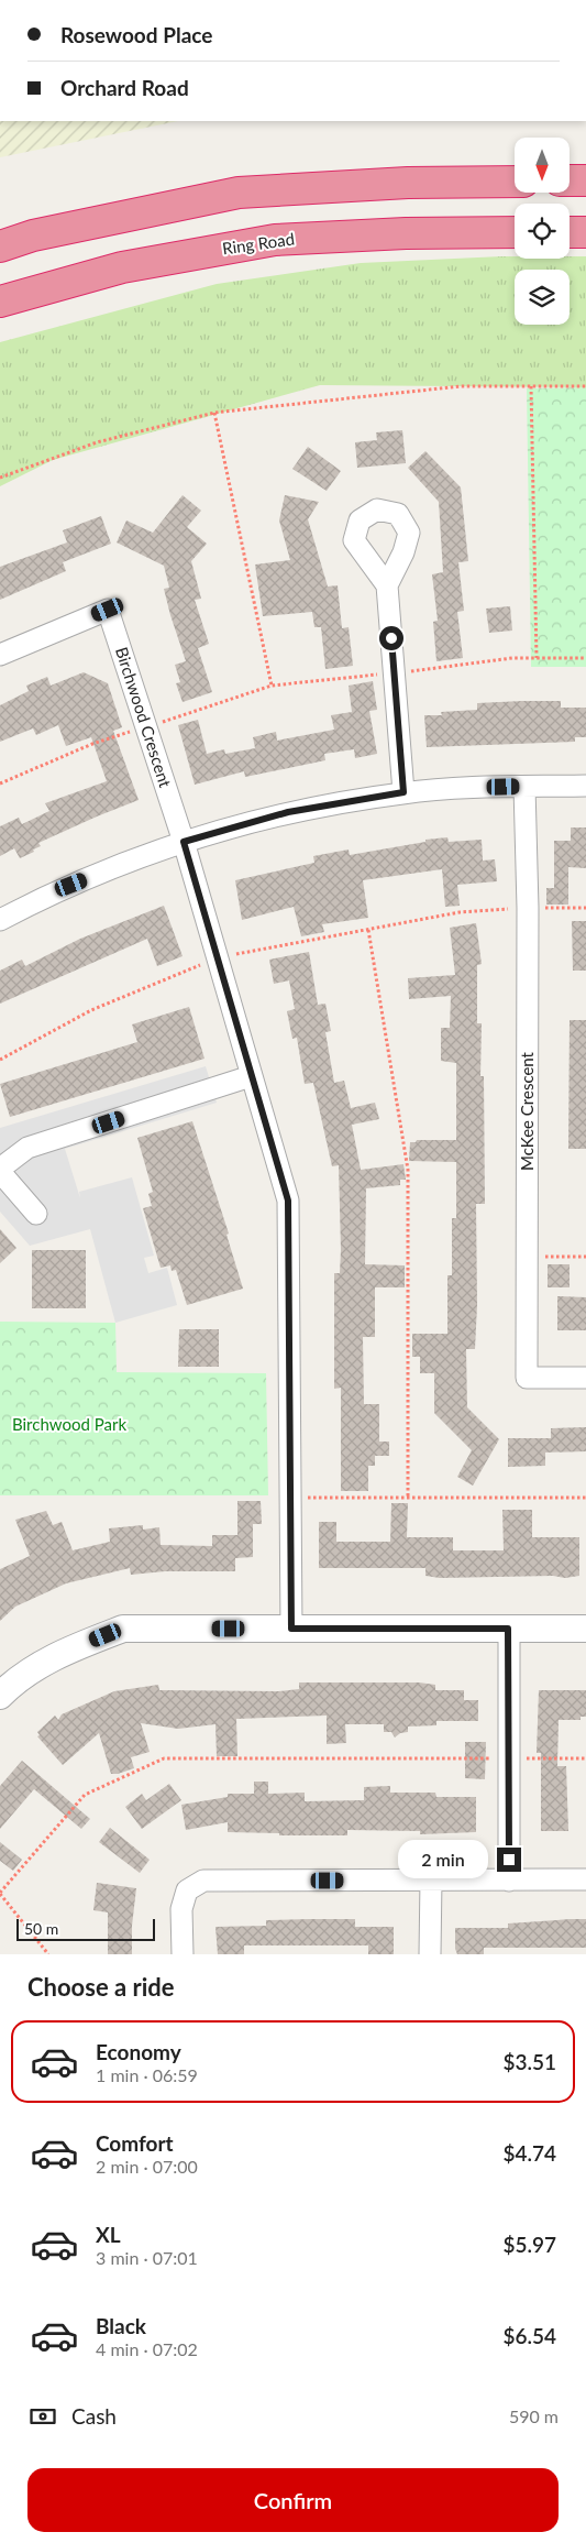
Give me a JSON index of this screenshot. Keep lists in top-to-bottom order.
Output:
{
  "streets": {
    "highway": ["Ring Road"],
    "street": ["Birchwood Crescent", "McKee Crescent"]
  },
  "parks": ["Birchwood Park"],
  "scale_bar": "50 m",
  "north": "bottom",
  "page": {
    "banner": ["Rosewood Place", "Orchard Road"],
    "bubble": "2 min",
    "scale": "50 m",
    "heading": "Choose a ride",
    "list": [
      {
        "name": "Economy",
        "note": "1 min · 06:59",
        "value": "$3.51"
      },
      {
        "name": "Comfort",
        "note": "2 min · 07:00",
        "value": "$4.74"
      },
      {
        "name": "XL",
        "note": "3 min · 07:01",
        "value": "$5.97"
      },
      {
        "name": "Black",
        "note": "4 min · 07:02",
        "value": "$6.54"
      }
    ],
    "pay": ["Cash", "590 m"],
    "buttons": "Confirm"
  }
}
